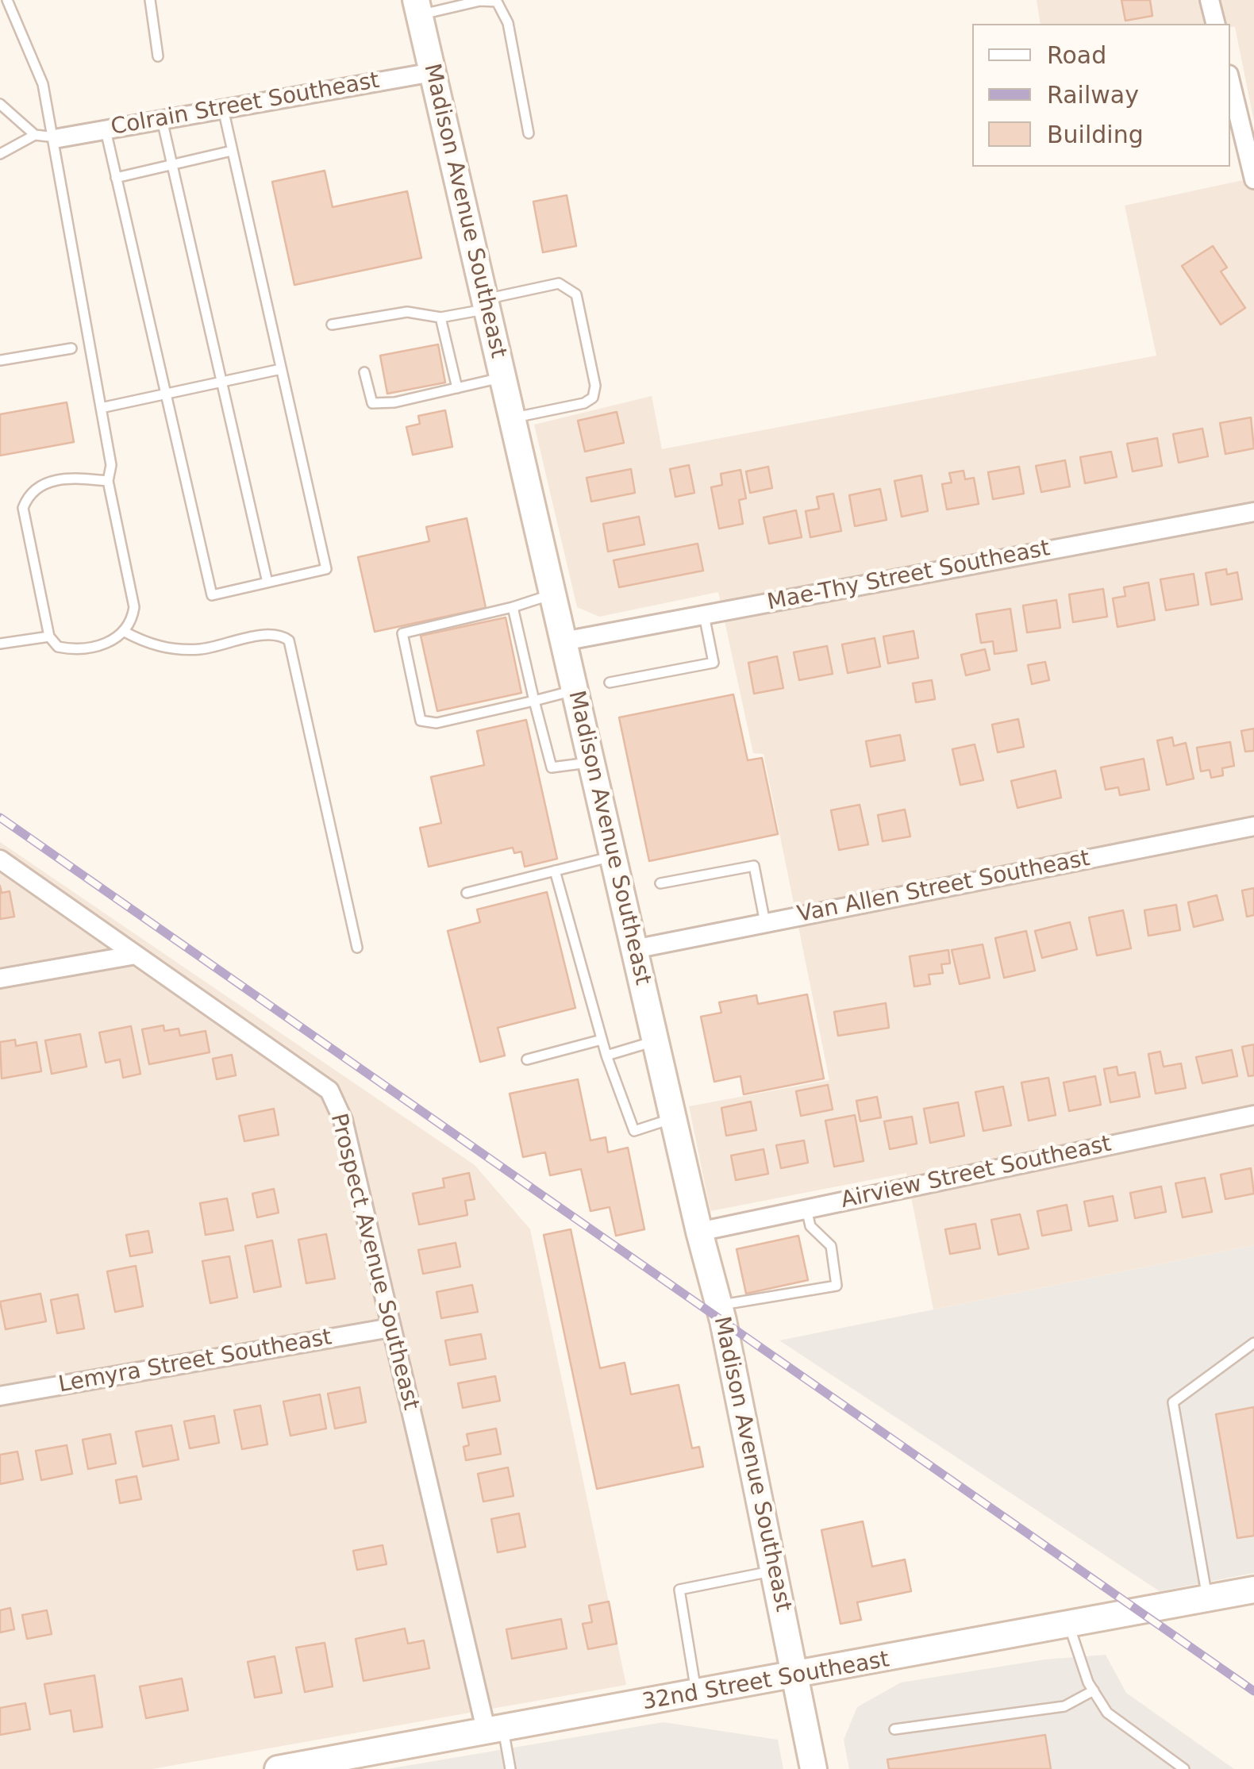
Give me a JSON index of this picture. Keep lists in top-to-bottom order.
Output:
{
  "streets": {
    "street": [
      "Colrain Street Southeast",
      "Madison Avenue Southeast",
      "Mae-Thy Street Southeast",
      "Van Allen Street Southeast",
      "Airview Street Southeast",
      "Prospect Avenue Southeast",
      "Lemyra Street Southeast",
      "32nd Street Southeast"
    ]
  },
  "crossings": [
    ["Colrain Street Southeast", "Madison Avenue Southeast"],
    ["Madison Avenue Southeast", "Mae-Thy Street Southeast"],
    ["Madison Avenue Southeast", "Van Allen Street Southeast"],
    ["Madison Avenue Southeast", "Airview Street Southeast"],
    ["Madison Avenue Southeast", "32nd Street Southeast"],
    ["Prospect Avenue Southeast", "Lemyra Street Southeast"],
    ["Prospect Avenue Southeast", "32nd Street Southeast"]
  ],
  "legend": ["Road", "Railway", "Building"]
}
